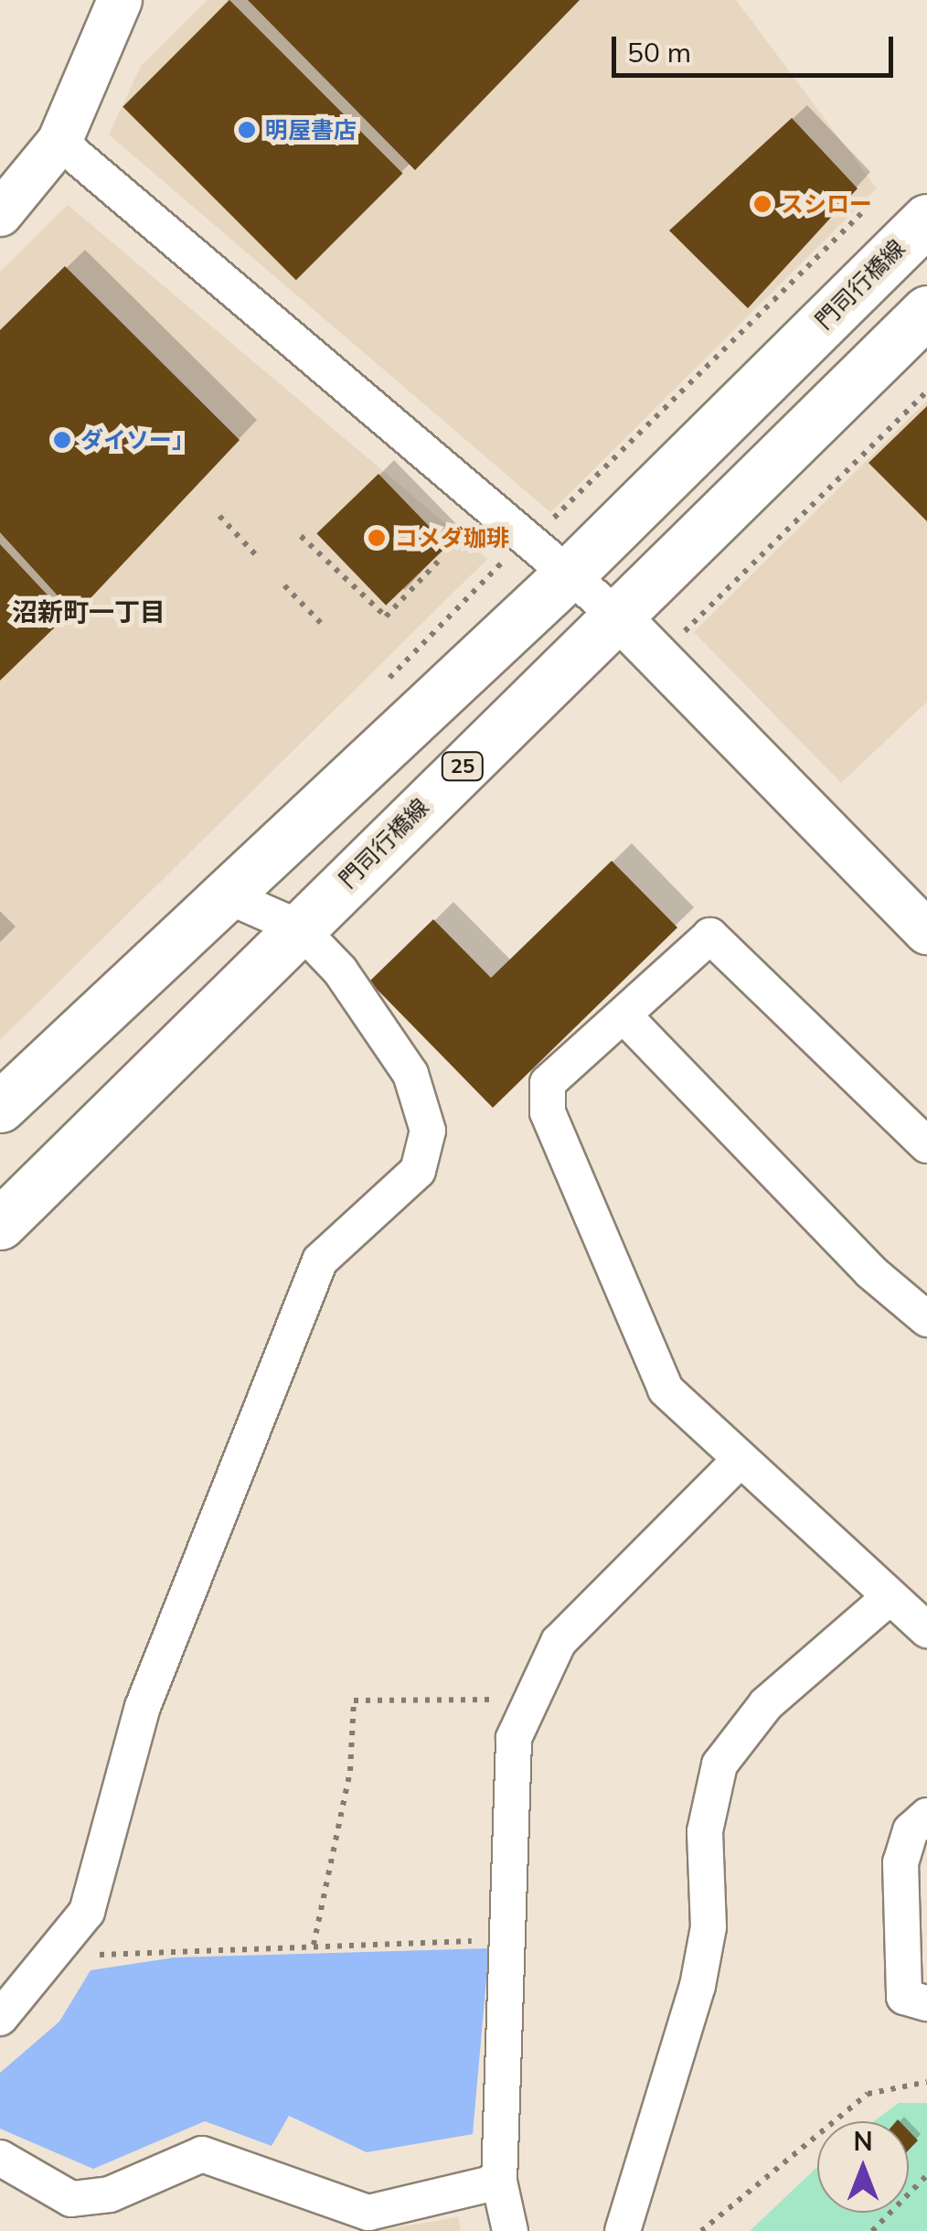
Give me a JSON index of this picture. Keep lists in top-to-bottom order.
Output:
{
  "streets": {
    "main road": ["門司行橋線", "25"]
  },
  "districts": ["沼新町一丁目"],
  "places": [
    "明屋書店",
    "スシロー",
    "ダイソー」",
    "コメダ珈琲"
  ],
  "scale_bar": "50 m",
  "north": "top"
}
